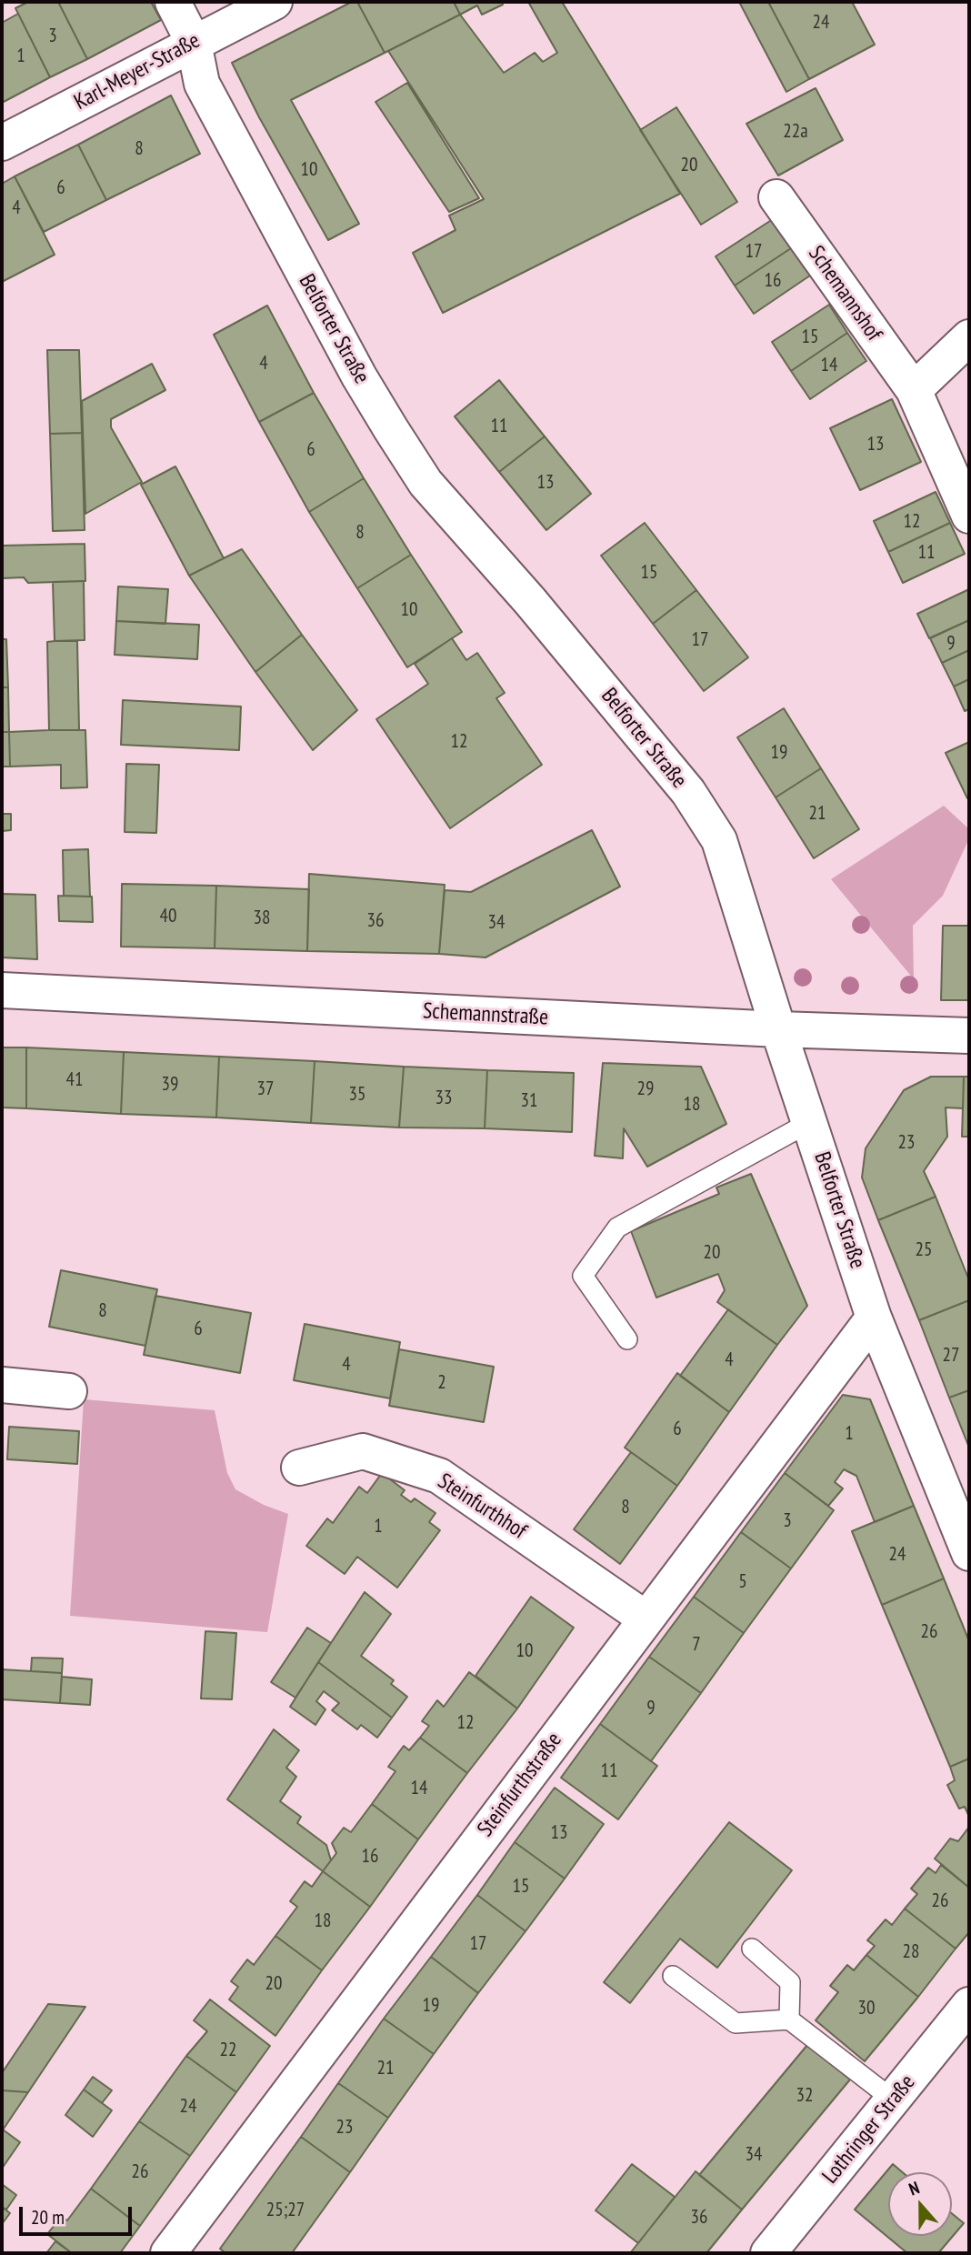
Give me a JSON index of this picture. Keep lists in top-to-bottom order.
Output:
{
  "streets": {
    "street": [
      "Karl-Meyer-Straße",
      "Schemannshof",
      "Belforter Straße",
      "Schemannstraße",
      "Steinfurthhof",
      "Steinfurthstraße",
      "Lothringer Straße"
    ]
  },
  "crossings": [
    ["Karl-Meyer-Straße", "Belforter Straße"],
    ["Belforter Straße", "Schemannstraße"],
    ["Belforter Straße", "Steinfurthstraße"],
    ["Steinfurthhof", "Steinfurthstraße"]
  ],
  "house_numbers": [
    "24",
    "3",
    "1",
    "22a",
    "8",
    "20",
    "10",
    "6",
    "4",
    "17",
    "16",
    "15",
    "4",
    "14",
    "11",
    "13",
    "6",
    "13",
    "12",
    "8",
    "11",
    "15",
    "10",
    "17",
    "9",
    "12",
    "19",
    "21",
    "40",
    "38",
    "36",
    "34",
    "41",
    "39",
    "37",
    "29",
    "35",
    "33",
    "31",
    "18",
    "23",
    "25",
    "20",
    "8",
    "6",
    "27",
    "4",
    "4",
    "2",
    "6",
    "1",
    "8",
    "3",
    "1",
    "24",
    "5",
    "26",
    "7",
    "10",
    "9",
    "12",
    "11",
    "14",
    "13",
    "16",
    "15",
    "26",
    "18",
    "17",
    "28",
    "20",
    "19",
    "30",
    "22",
    "21",
    "32",
    "24",
    "23",
    "34",
    "26",
    "25;27",
    "36"
  ],
  "scale_bar": "20 m",
  "north": "top"
}
